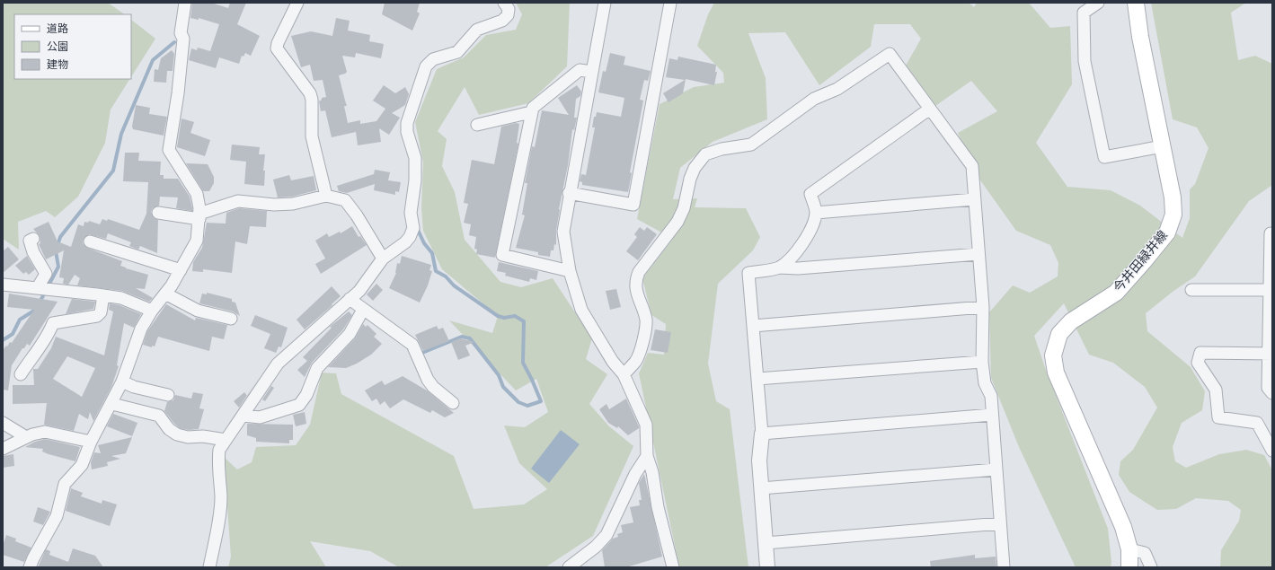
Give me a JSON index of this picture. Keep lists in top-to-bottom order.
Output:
{
  "streets": {
    "main road": ["今井田緑井線"]
  },
  "legend": ["道路", "公園", "建物"]
}
